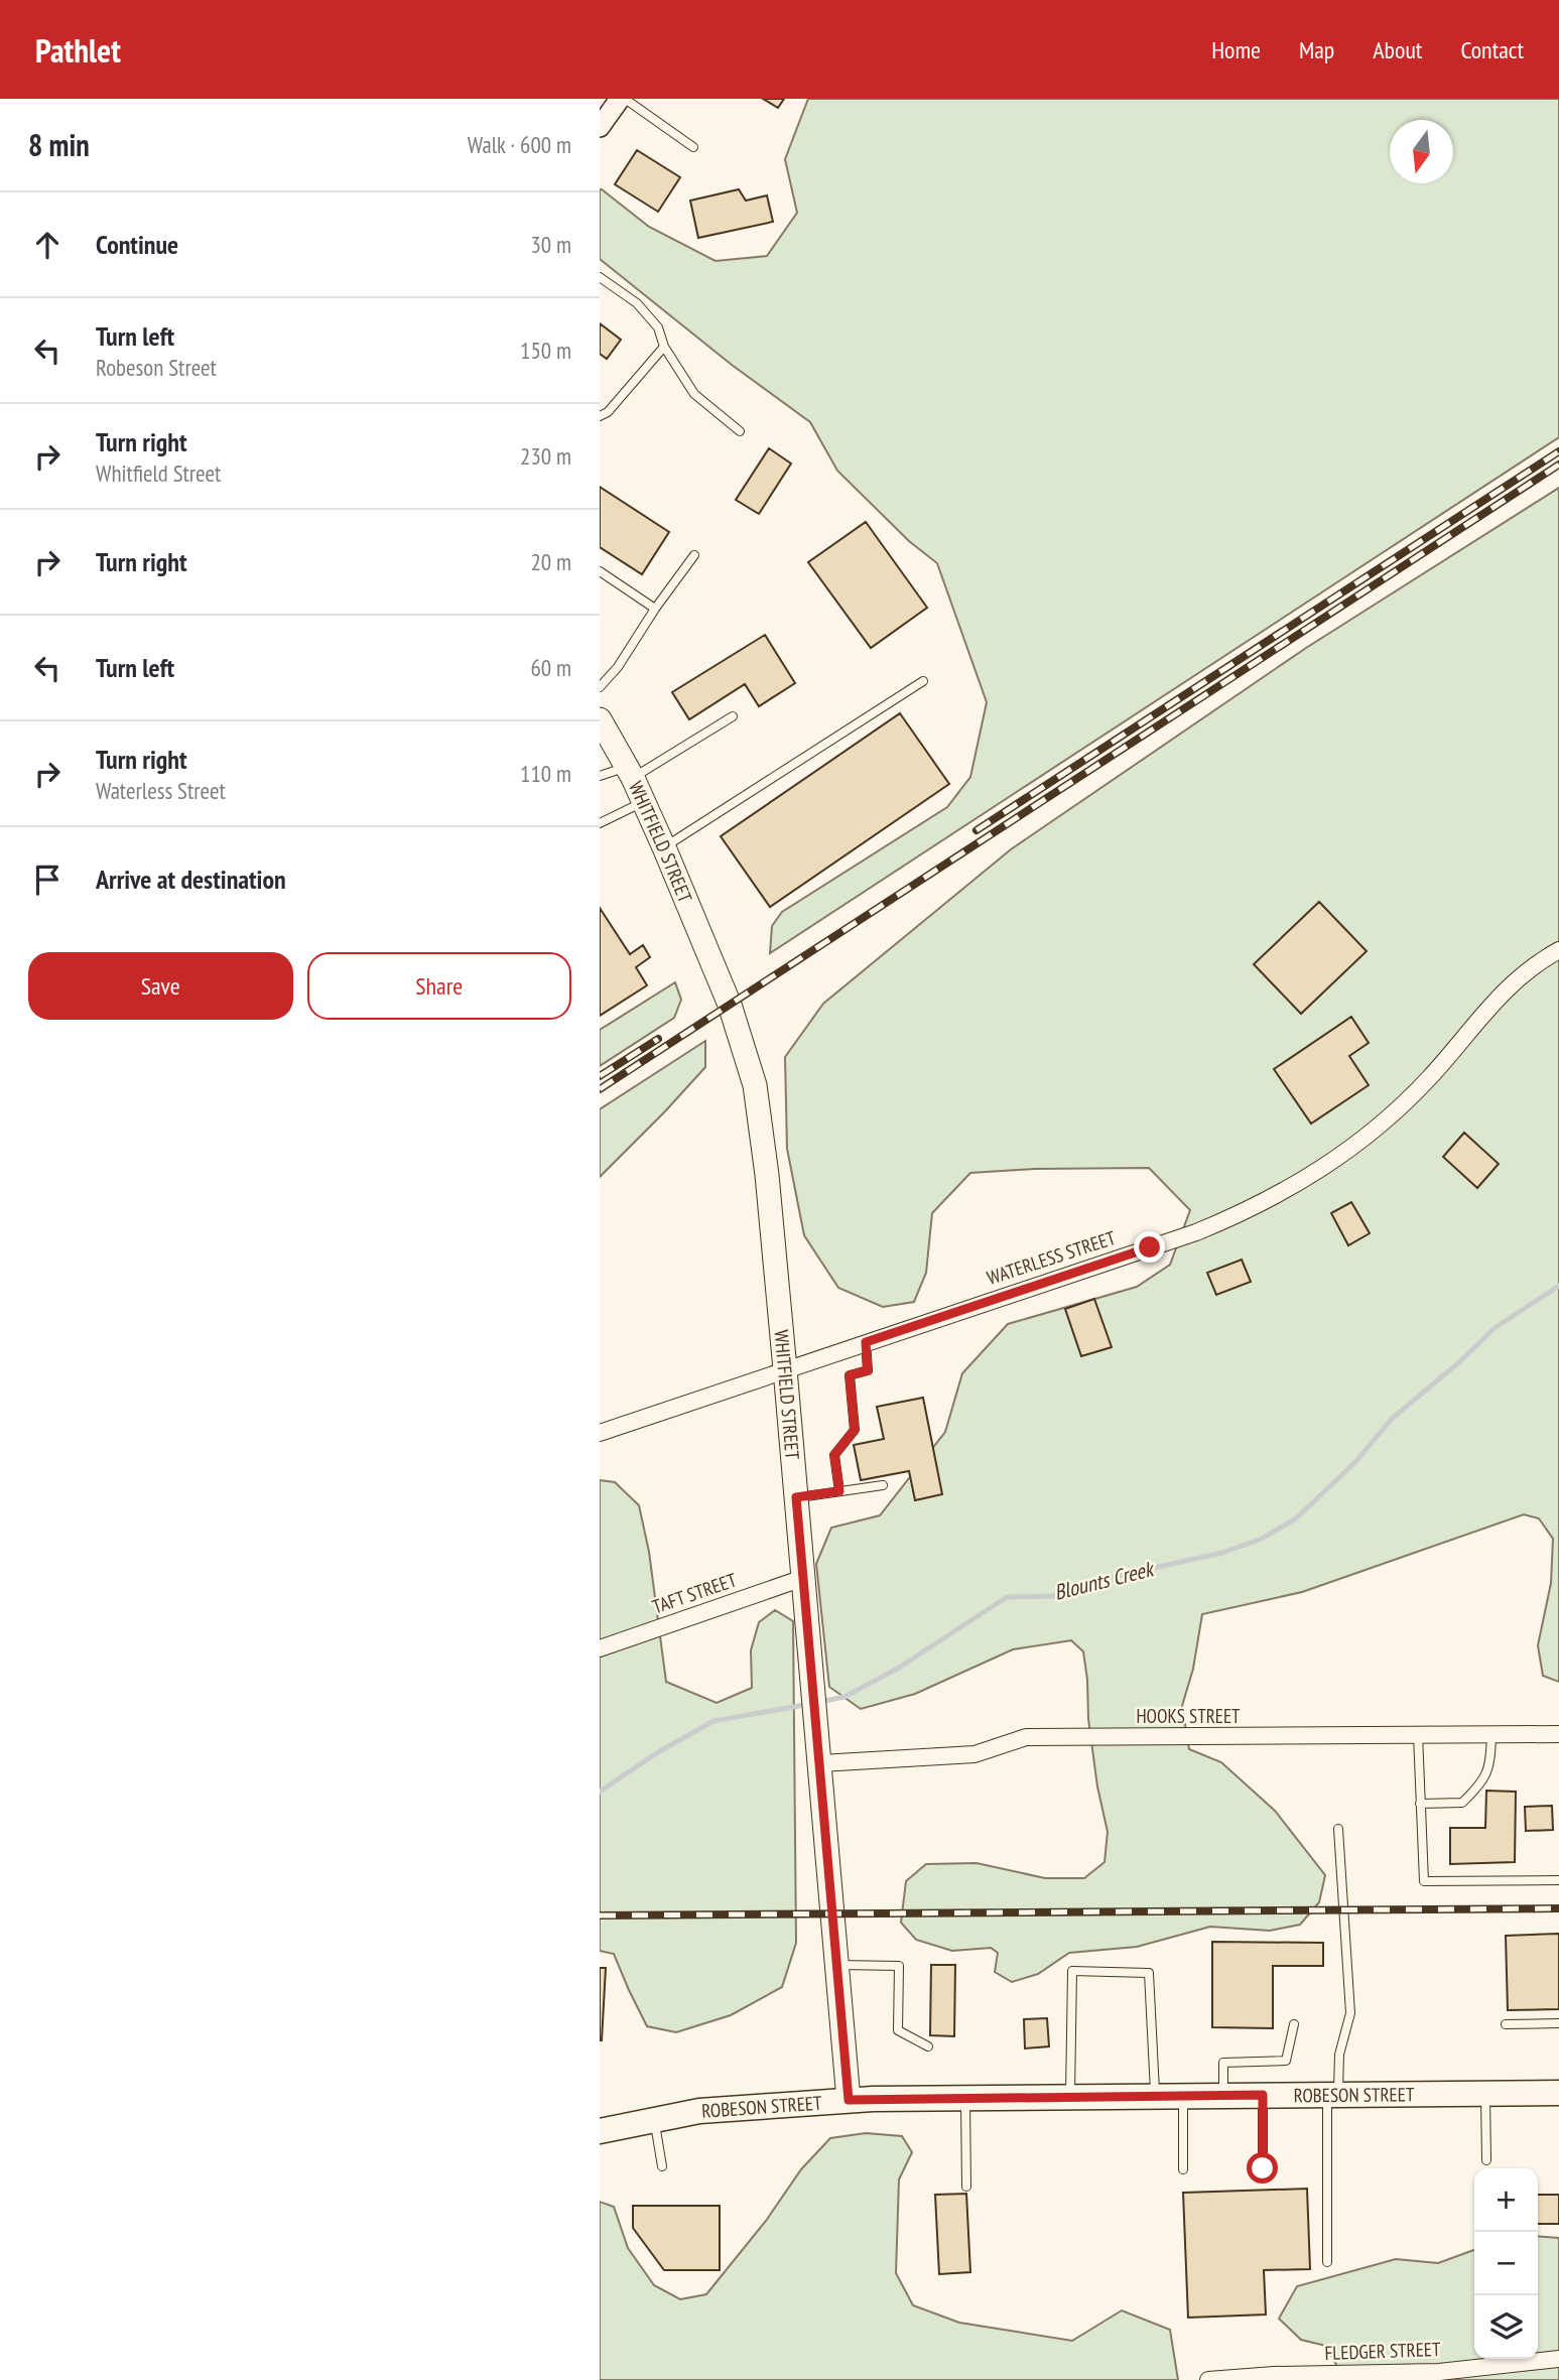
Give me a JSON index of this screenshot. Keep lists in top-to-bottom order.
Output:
{
  "streets": {
    "main road": ["WHITFIELD STREET", "ROBESON STREET"],
    "street": [
      "WATERLESS STREET",
      "TAFT STREET",
      "HOOKS STREET",
      "FLEDGER STREET"
    ]
  },
  "crossings": [
    ["WHITFIELD STREET", "WATERLESS STREET"],
    ["WHITFIELD STREET", "TAFT STREET"],
    ["WHITFIELD STREET", "HOOKS STREET"],
    ["WHITFIELD STREET", "ROBESON STREET"]
  ],
  "water": ["Blounts Creek"],
  "north": "bottom",
  "page": {
    "header": "Pathlet",
    "nav": [
      "Home",
      "Map",
      "About",
      "Contact"
    ],
    "heading": ["8 min", "Walk · 600 m"],
    "list": [
      ["Continue", "30 m"],
      ["Turn left", "Robeson Street", "150 m"],
      ["Turn right", "Whitfield Street", "230 m"],
      ["Turn right", "20 m"],
      ["Turn left", "60 m"],
      ["Turn right", "Waterless Street", "110 m"],
      "Arrive at destination"
    ],
    "buttons": ["Save", "Share"],
    "map_buttons": ["+", "−"]
  }
}
